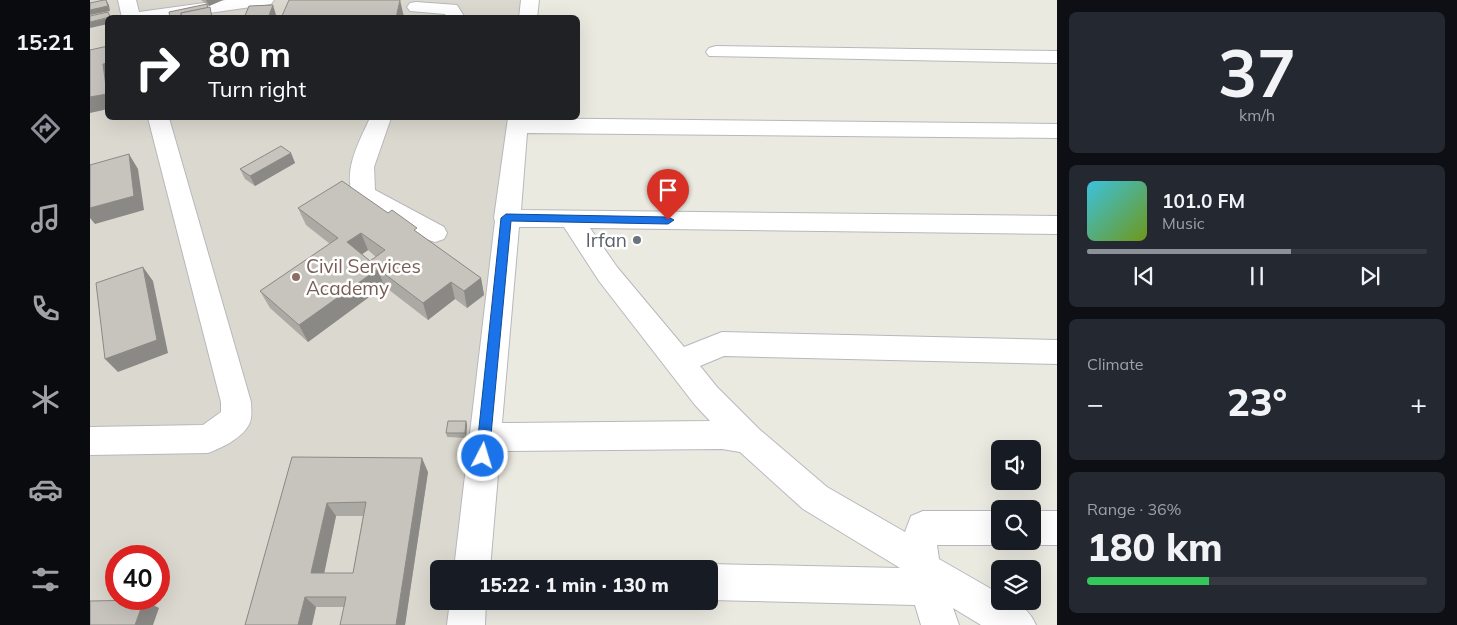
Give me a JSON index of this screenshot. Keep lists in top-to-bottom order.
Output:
{
  "places": ["Irfan", "Civil Services Academy"],
  "page": {
    "tabs": "15:21",
    "tile": [
      ["37", "km/h"],
      "Climate",
      ["Range · 36%", "180 km"]
    ],
    "turn": ["80 m", "Turn right"],
    "song": ["101.0 FM", "Music"],
    "heat": ["−", "23°", "+"],
    "limit": "40",
    "trip": "15:22 · 1 min · 130 m"
  }
}
